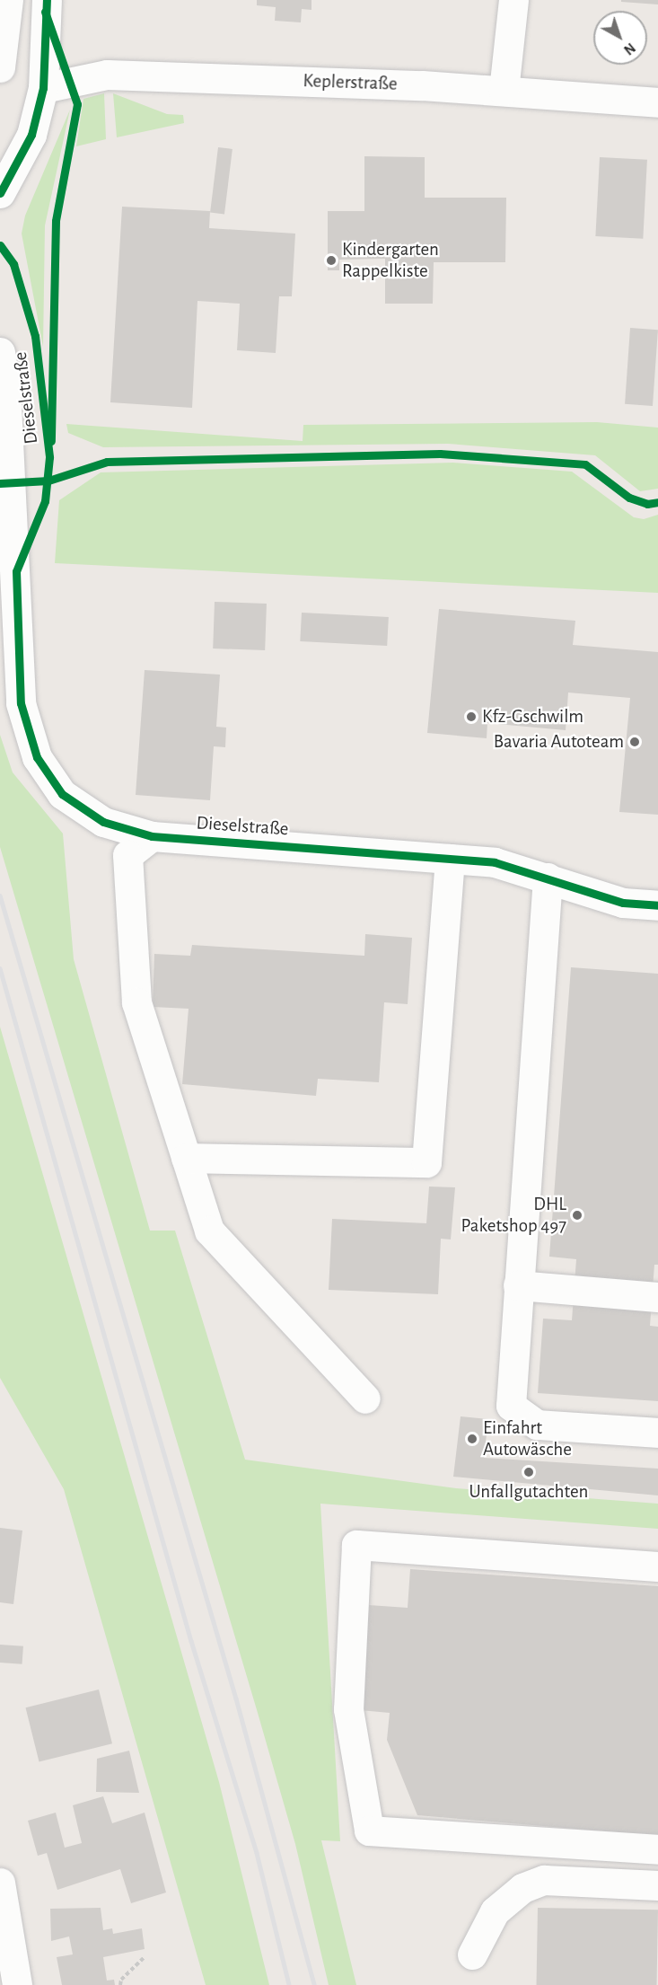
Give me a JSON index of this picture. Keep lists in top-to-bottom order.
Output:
{
  "streets": {
    "street": ["Keplerstraße", "Dieselstraße"]
  },
  "places": [
    "Kindergarten Rappelkiste",
    "Kfz-Gschwilm",
    "Bavaria Autoteam",
    "DHL Paketshop 497",
    "Einfahrt Autowäsche",
    "Unfallgutachten"
  ],
  "north": "bottom right"
}
